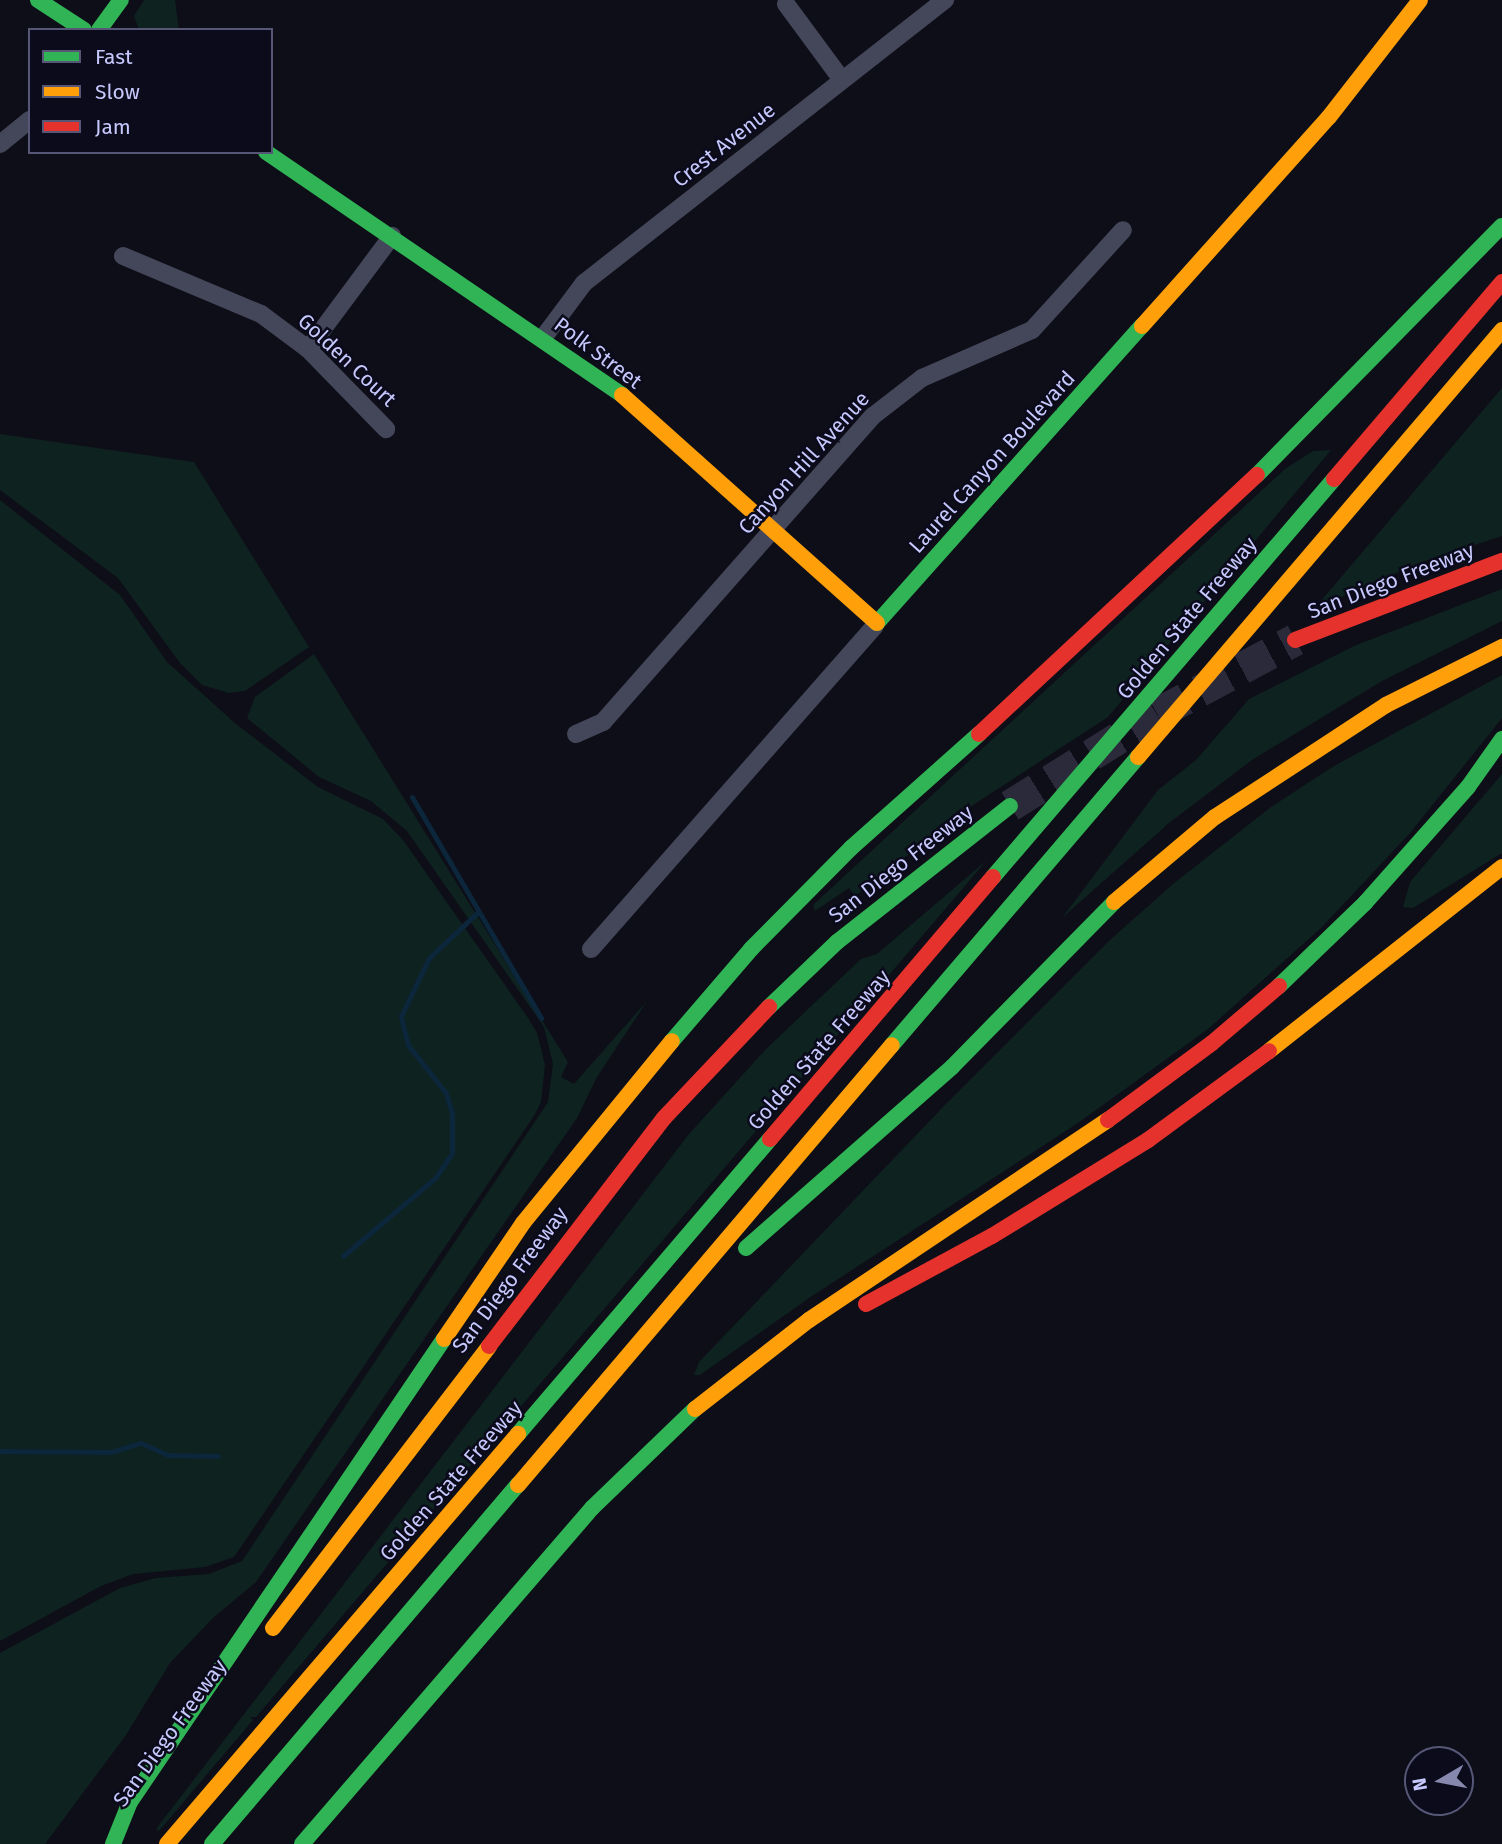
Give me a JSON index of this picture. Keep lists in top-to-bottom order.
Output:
{
  "streets": {
    "main road": [
      "Polk Street",
      "Laurel Canyon Boulevard",
      "San Diego Freeway",
      "Golden State Freeway"
    ],
    "street": ["Crest Avenue", "Golden Court", "Canyon Hill Avenue"]
  },
  "crossings": [
    ["Crest Avenue", "Polk Street"],
    ["Polk Street", "Laurel Canyon Boulevard"],
    ["Polk Street", "Canyon Hill Avenue"]
  ],
  "legend": ["Fast", "Slow", "Jam"],
  "north": "left"
}
